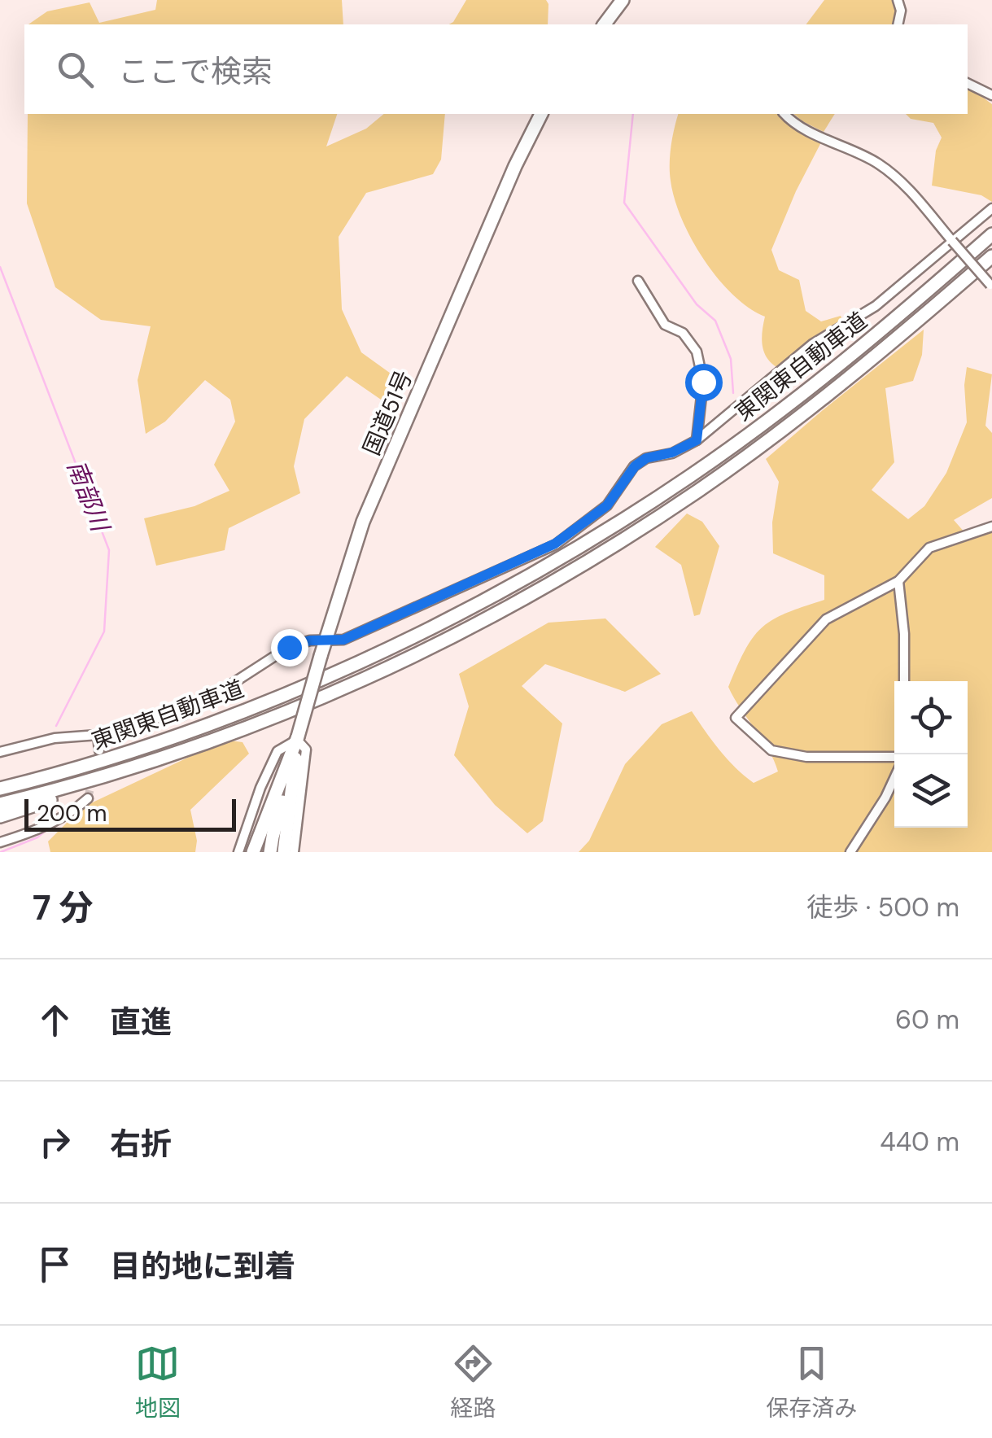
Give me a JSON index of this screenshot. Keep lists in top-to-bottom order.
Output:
{
  "streets": {
    "highway": ["東関東自動車道", "国道51号"]
  },
  "water": ["南部川"],
  "scale_bar": "200 m",
  "page": {
    "search": "ここで検索",
    "scale": "200 m",
    "heading": ["7 分", "徒歩 · 500 m"],
    "list": [
      ["直進", "60 m"],
      ["右折", "440 m"],
      "目的地に到着"
    ],
    "nav": ["地図", "経路", "保存済み"]
  }
}
